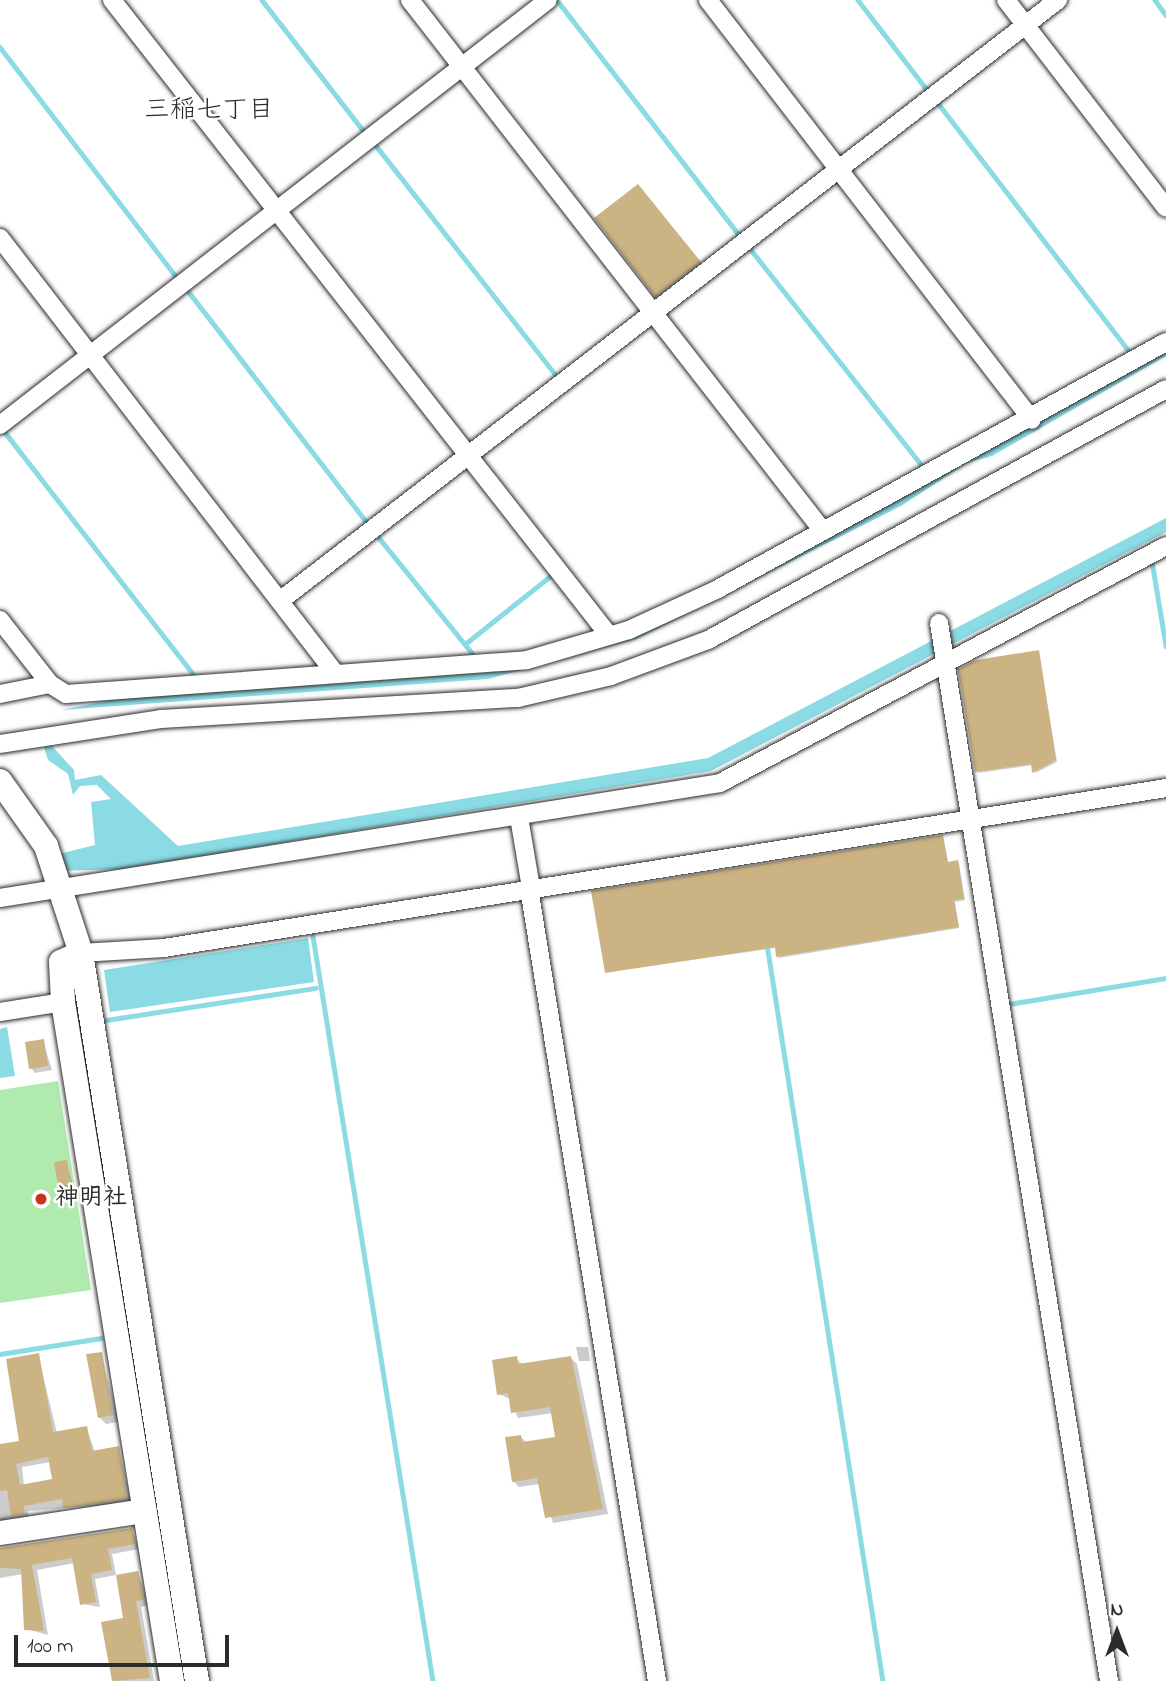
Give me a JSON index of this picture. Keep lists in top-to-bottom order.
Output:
{
  "districts": ["三稲七丁目"],
  "places": ["神明社"],
  "scale_bar": "100 m",
  "north": "top"
}
